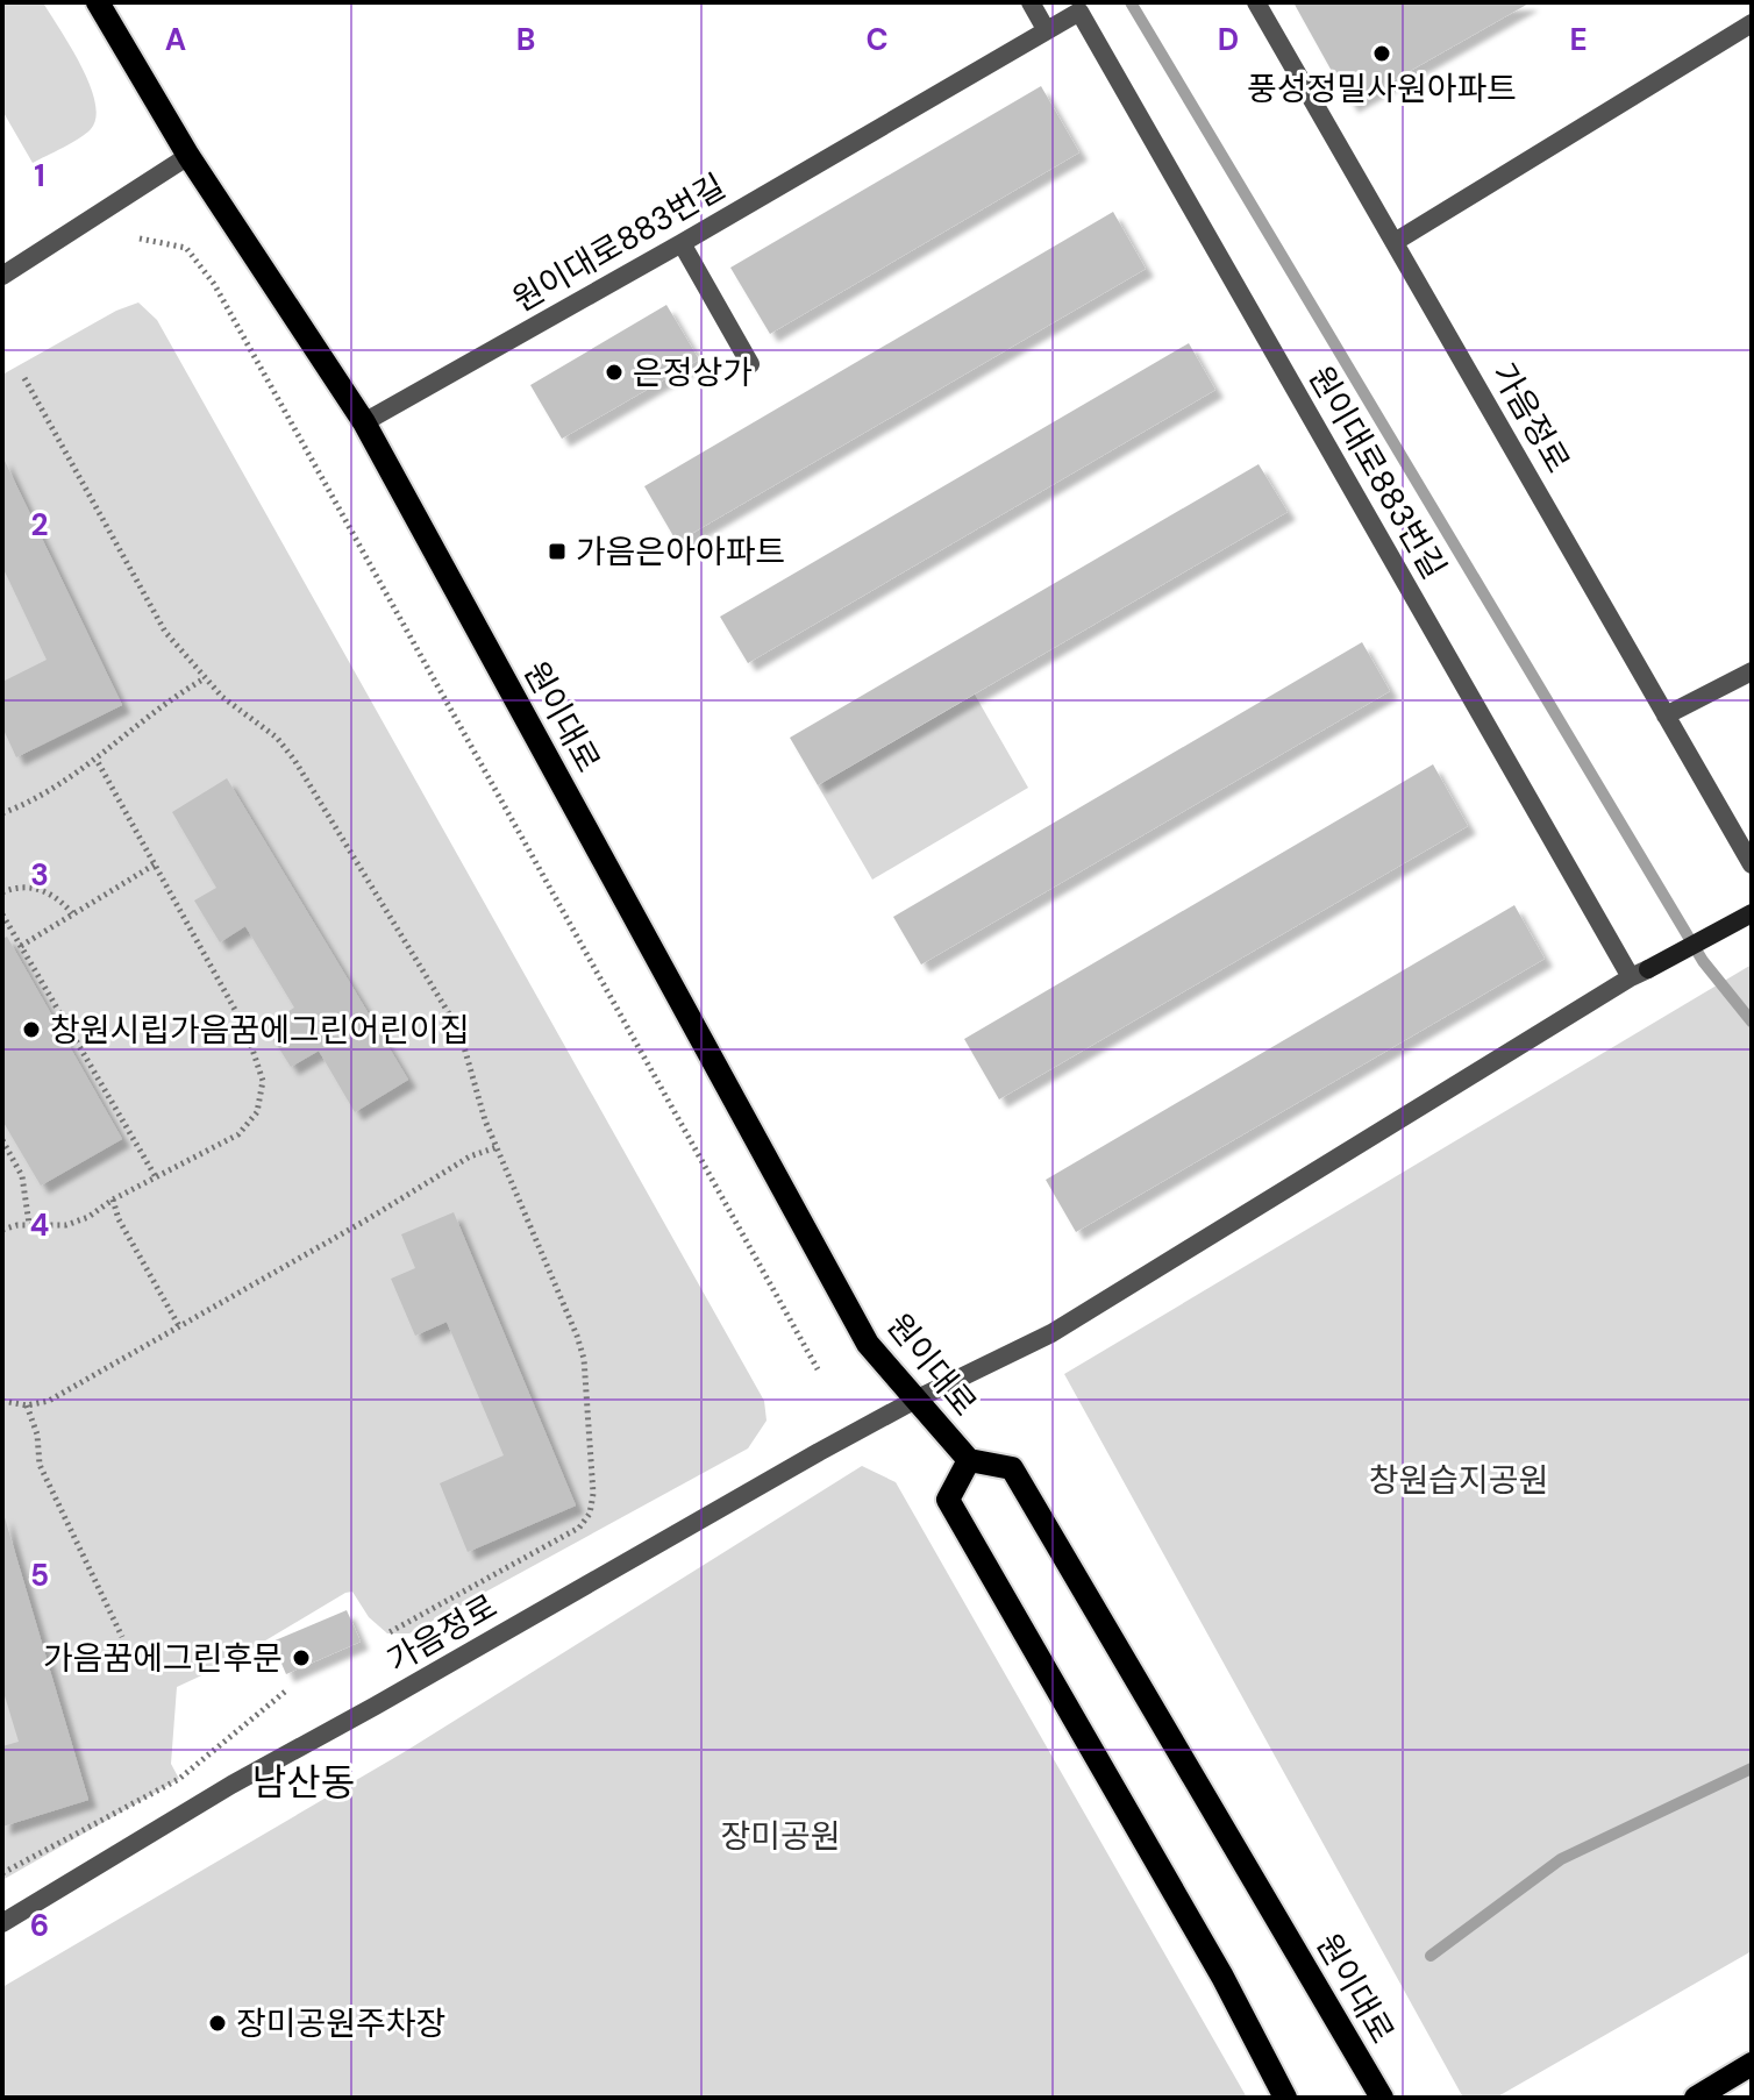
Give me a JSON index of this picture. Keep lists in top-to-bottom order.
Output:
{
  "streets": {
    "main road": ["원이대로"],
    "street": ["원이대로883번길", "가음정로"]
  },
  "crossings": [
    ["원이대로883번길", "가음정로"],
    ["원이대로883번길", "원이대로"],
    ["가음정로", "원이대로"]
  ],
  "districts": ["남산동"],
  "parks": ["창원습지공원", "장미공원"],
  "places": {
    "other": [
      "풍성정밀사원아파트",
      "은정상가",
      "창원시립가음꿈에그린어린이집",
      "가음꿈에그린후문",
      "장미공원주차장"
    ],
    "transit": ["가음은아아파트"]
  },
  "grid": {
    "columns": [
      "A",
      "B",
      "C",
      "D",
      "E"
    ],
    "rows": [
      "1",
      "2",
      "3",
      "4",
      "5",
      "6"
    ]
  }
}
